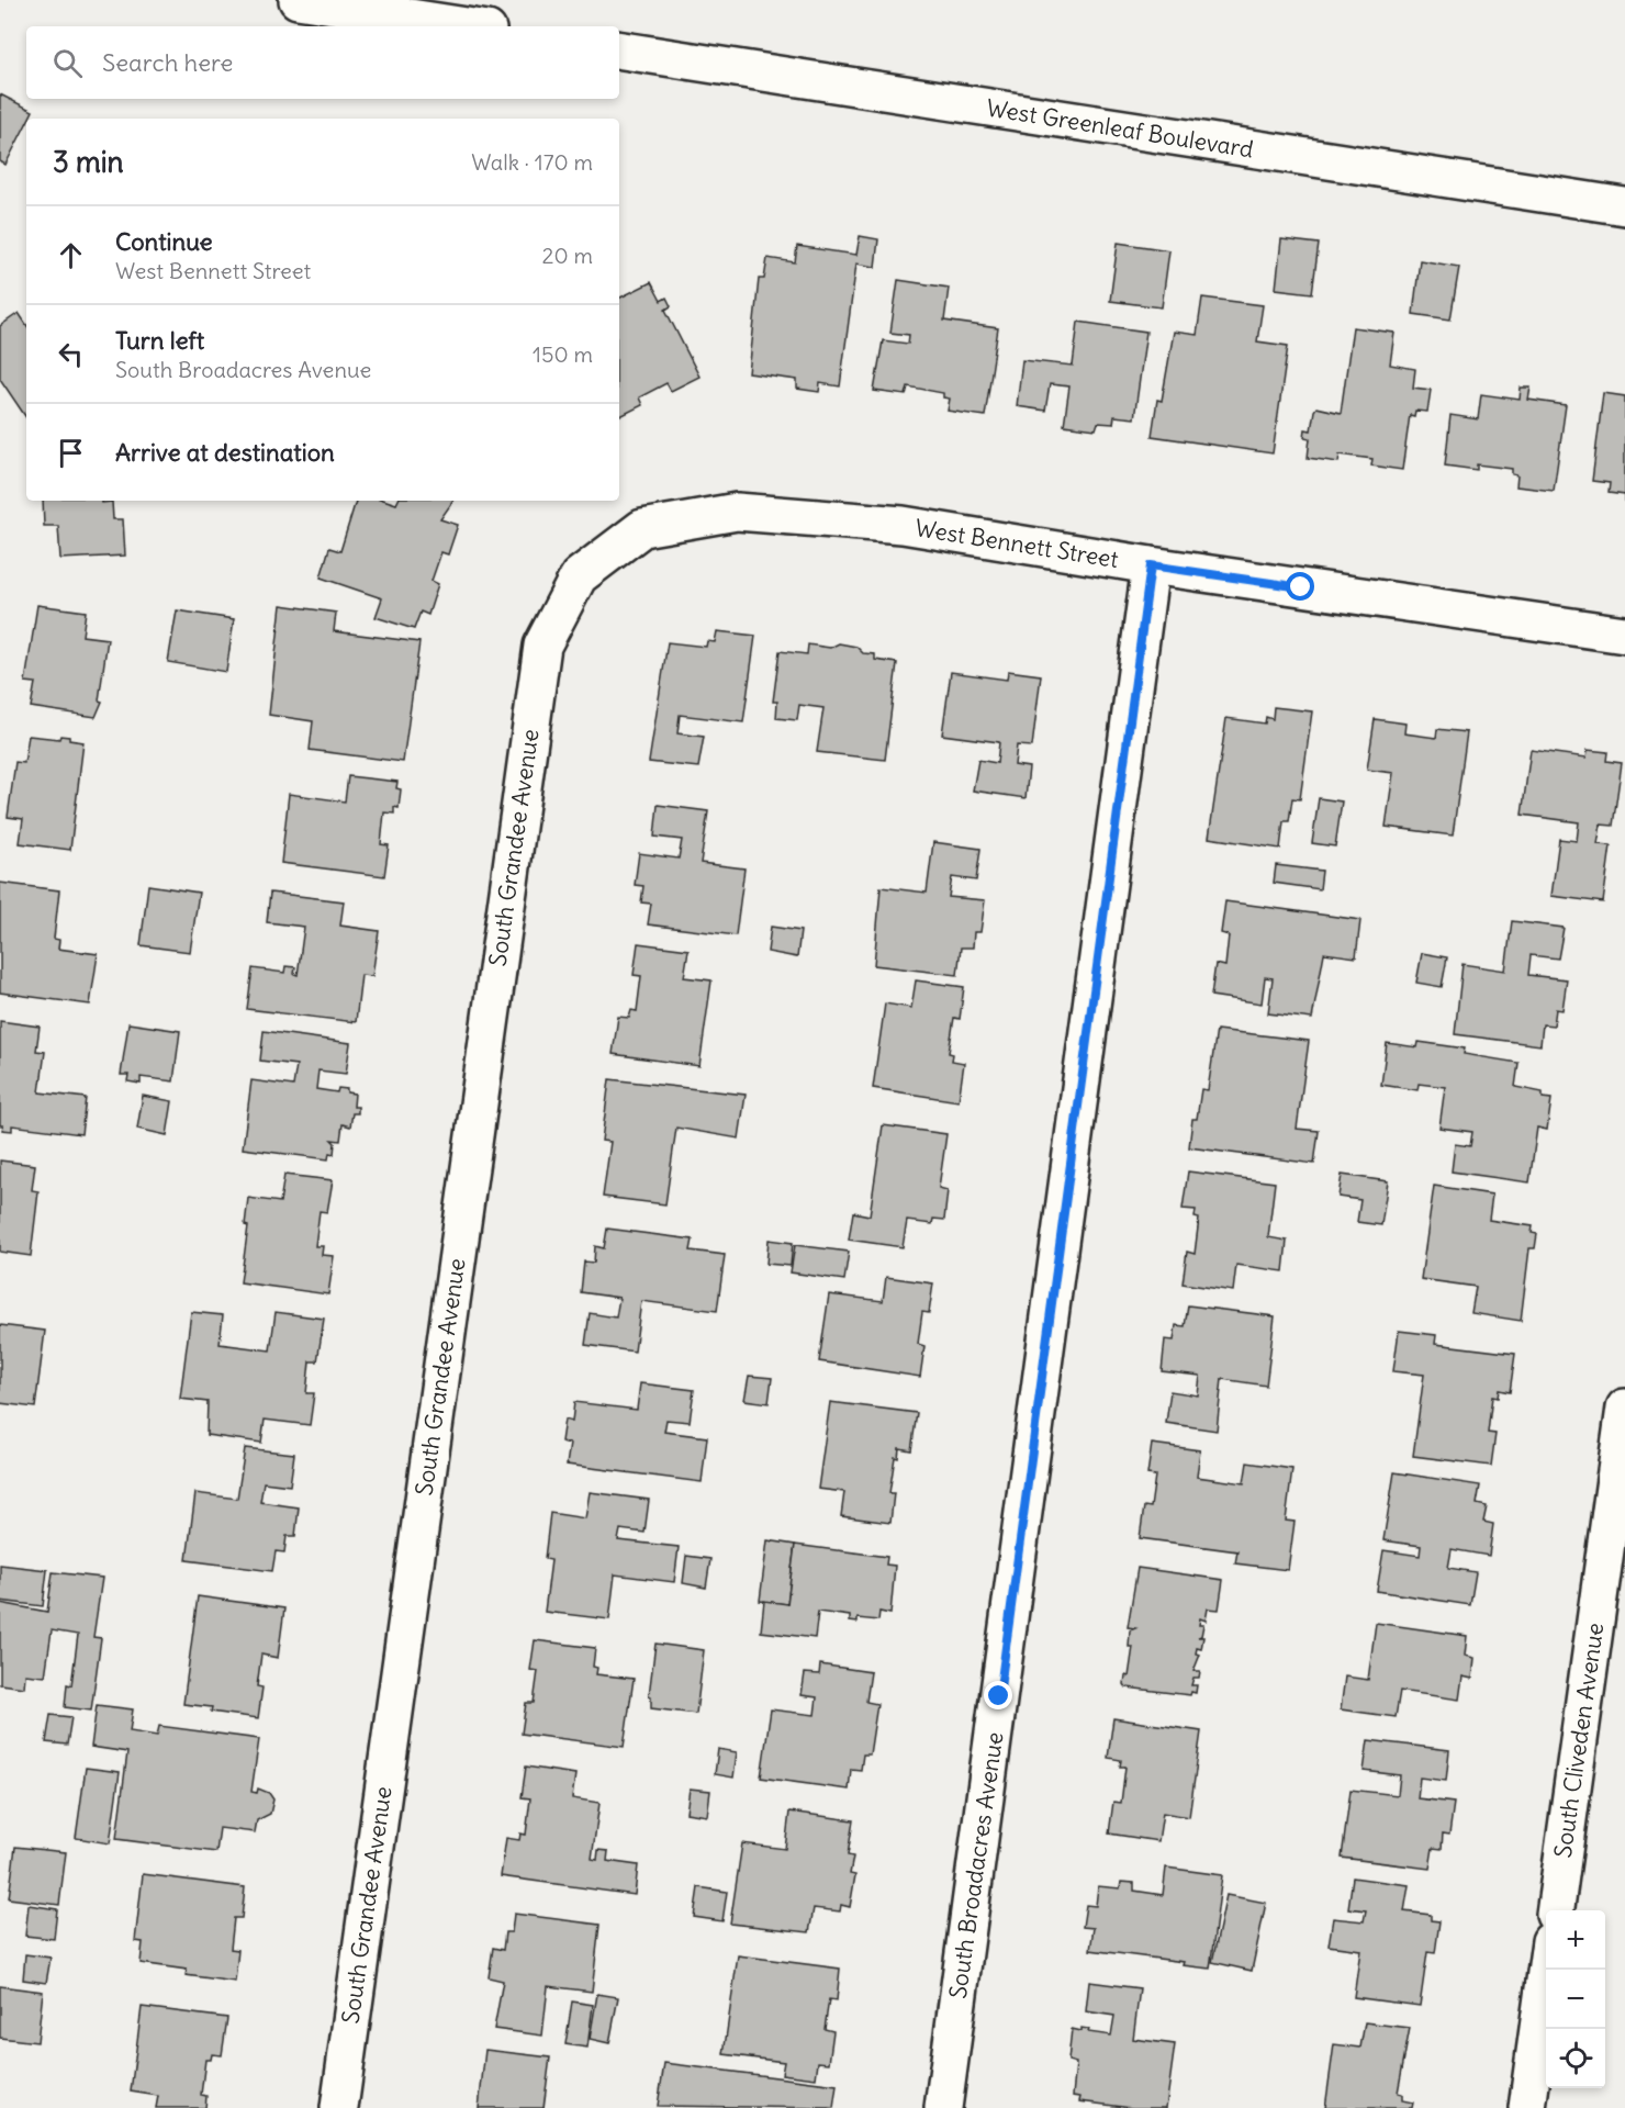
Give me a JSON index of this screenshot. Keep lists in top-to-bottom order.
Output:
{
  "streets": {
    "street": [
      "West Greenleaf Boulevard",
      "West Bennett Street",
      "South Grandee Avenue",
      "South Cliveden Avenue",
      "South Broadacres Avenue"
    ]
  },
  "crossings": [
    ["West Bennett Street", "South Grandee Avenue"],
    ["West Bennett Street", "South Broadacres Avenue"]
  ],
  "page": {
    "search": "Search here",
    "heading": ["3 min", "Walk · 170 m"],
    "list": [
      ["Continue", "West Bennett Street", "20 m"],
      ["Turn left", "South Broadacres Avenue", "150 m"],
      "Arrive at destination"
    ],
    "map_buttons": ["+", "−"]
  }
}
